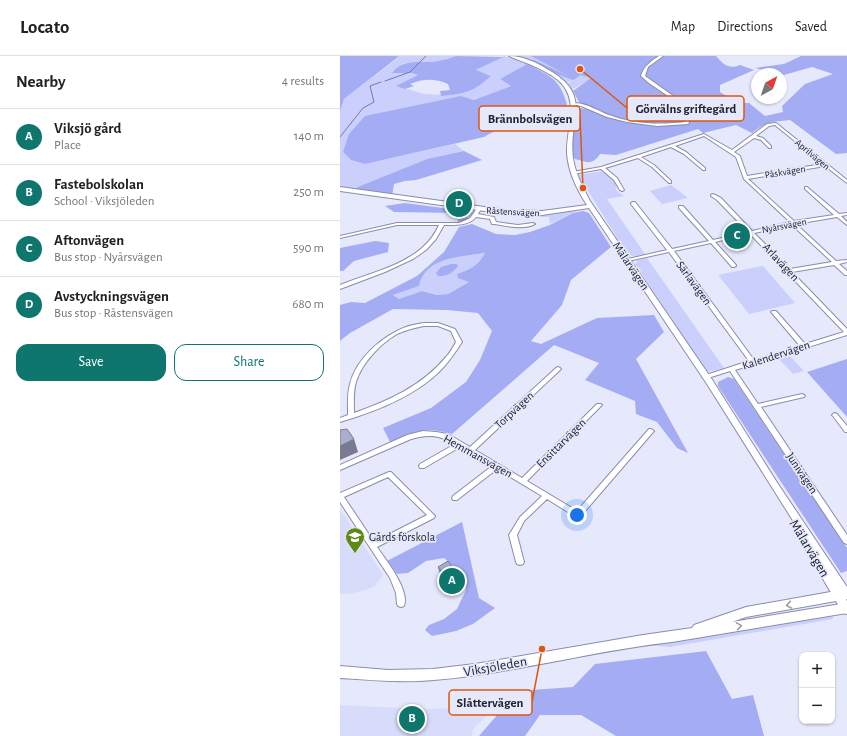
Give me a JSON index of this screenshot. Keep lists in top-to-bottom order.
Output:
{
  "streets": {
    "main road": ["Viksjöleden"],
    "street": [
      "Aprilvägen",
      "Påskvägen",
      "Råstensvägen",
      "Nyårsvägen",
      "Arlavägen",
      "Mälarvägen",
      "Särlavägen",
      "Kalendervägen",
      "Torpvägen",
      "Ensittarvägen",
      "Hemmansvägen",
      "Junivägen"
    ]
  },
  "crossings": [
    ["Aprilvägen", "Påskvägen"],
    ["Råstensvägen", "Mälarvägen"],
    ["Nyårsvägen", "Arlavägen"],
    ["Nyårsvägen", "Mälarvägen"],
    ["Nyårsvägen", "Särlavägen"],
    ["Arlavägen", "Kalendervägen"],
    ["Mälarvägen", "Kalendervägen"],
    ["Mälarvägen", "Viksjöleden"],
    ["Särlavägen", "Kalendervägen"],
    ["Kalendervägen", "Junivägen"],
    ["Torpvägen", "Hemmansvägen"],
    ["Ensittarvägen", "Hemmansvägen"]
  ],
  "places": {
    "other": ["Görvälns griftegård", "Brännbolsvägen", "Slåttervägen"],
    "school or university": ["Gårds förskola"]
  },
  "north": "top right",
  "page": {
    "header": "Locato",
    "nav": ["Map", "Directions", "Saved"],
    "heading": ["Nearby", "4 results"],
    "list": [
      {
        "mark": "A",
        "name": "Viksjö gård",
        "note": "Place",
        "value": "140 m"
      },
      {
        "mark": "B",
        "name": "Fastebolskolan",
        "note": "School · Viksjöleden",
        "value": "250 m"
      },
      {
        "mark": "C",
        "name": "Aftonvägen",
        "note": "Bus stop · Nyårsvägen",
        "value": "590 m"
      },
      {
        "mark": "D",
        "name": "Avstyckningsvägen",
        "note": "Bus stop · Råstensvägen",
        "value": "680 m"
      }
    ],
    "pins": [
      "D",
      "C",
      "A",
      "B"
    ],
    "buttons": ["Save", "Share"],
    "map_buttons": ["+", "−"]
  }
}
